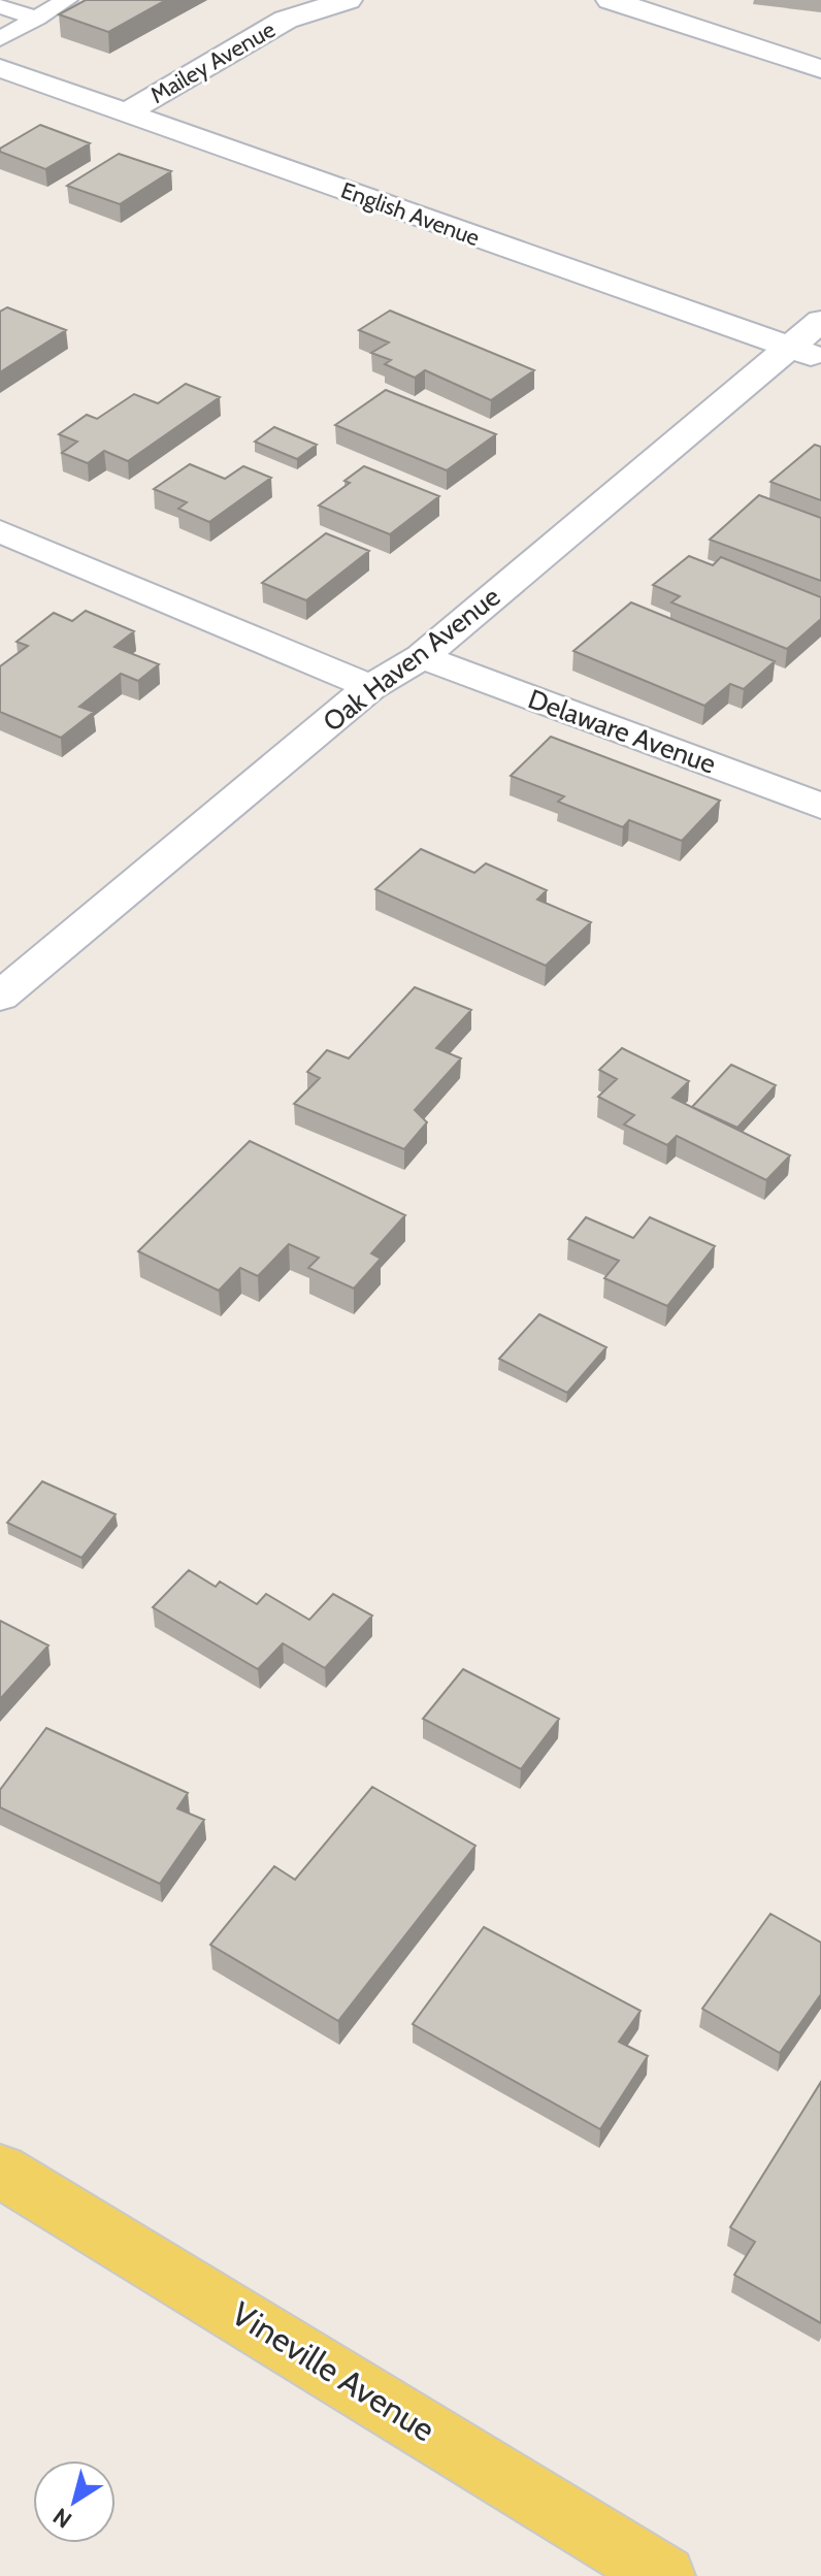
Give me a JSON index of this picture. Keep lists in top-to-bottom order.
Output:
{
  "streets": {
    "main road": ["Vineville Avenue"],
    "street": [
      "Mailey Avenue",
      "English Avenue",
      "Oak Haven Avenue",
      "Delaware Avenue"
    ]
  },
  "crossings": [
    ["Mailey Avenue", "English Avenue"],
    ["English Avenue", "Oak Haven Avenue"],
    ["Oak Haven Avenue", "Delaware Avenue"]
  ],
  "north": "bottom left"
}
